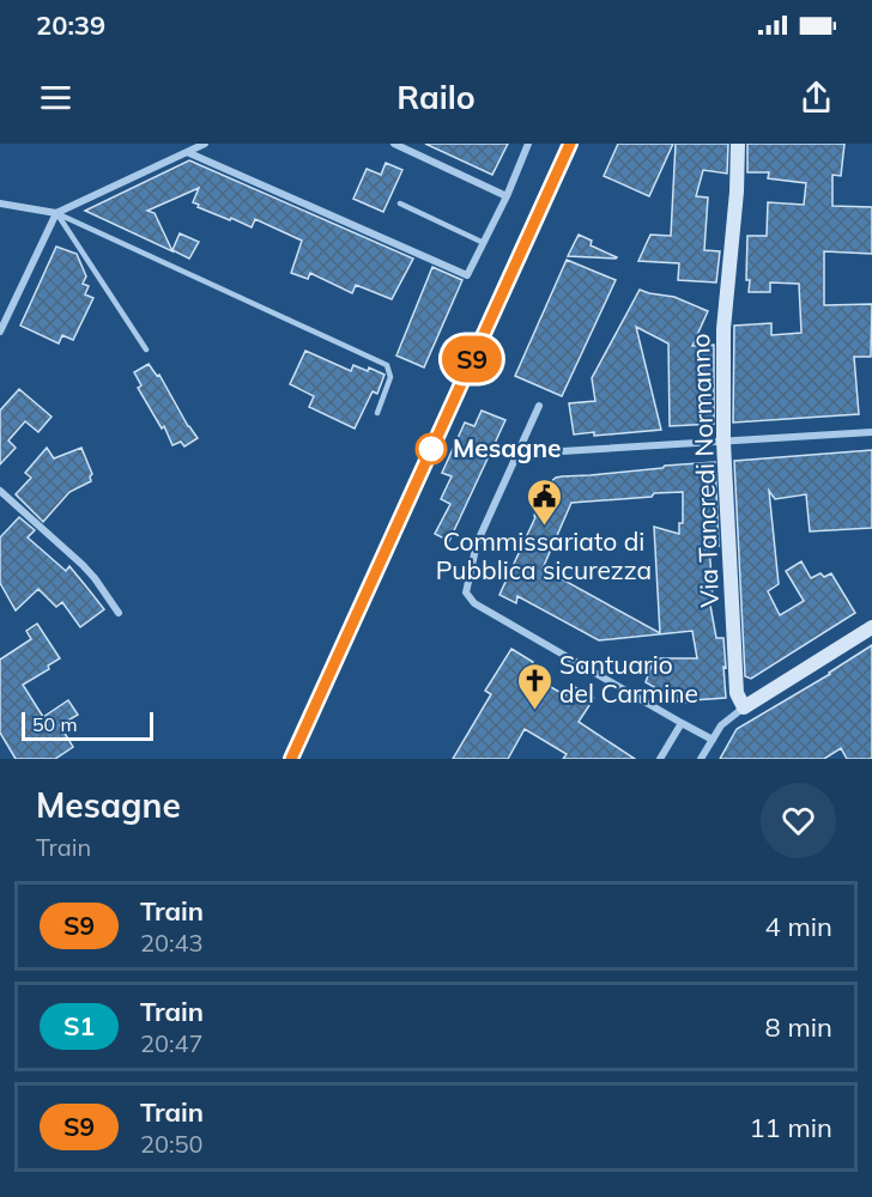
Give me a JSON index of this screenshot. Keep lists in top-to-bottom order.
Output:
{
  "streets": {
    "main road": ["Via Tancredi Normanno"]
  },
  "places": {
    "other": ["Mesagne"],
    "public building": ["Commissariato di Pubblica sicurezza"],
    "church": ["Santuario del Carmine"]
  },
  "scale_bar": "50 m",
  "page": {
    "status": "20:39",
    "header": "Railo",
    "on_map": "S9",
    "scale": "50 m",
    "heading": ["Mesagne", "Train"],
    "list": [
      {
        "mark": "S9",
        "name": "Train",
        "note": "20:43",
        "value": "4 min"
      },
      {
        "mark": "S1",
        "name": "Train",
        "note": "20:47",
        "value": "8 min"
      },
      {
        "mark": "S9",
        "name": "Train",
        "note": "20:50",
        "value": "11 min"
      }
    ]
  }
}
